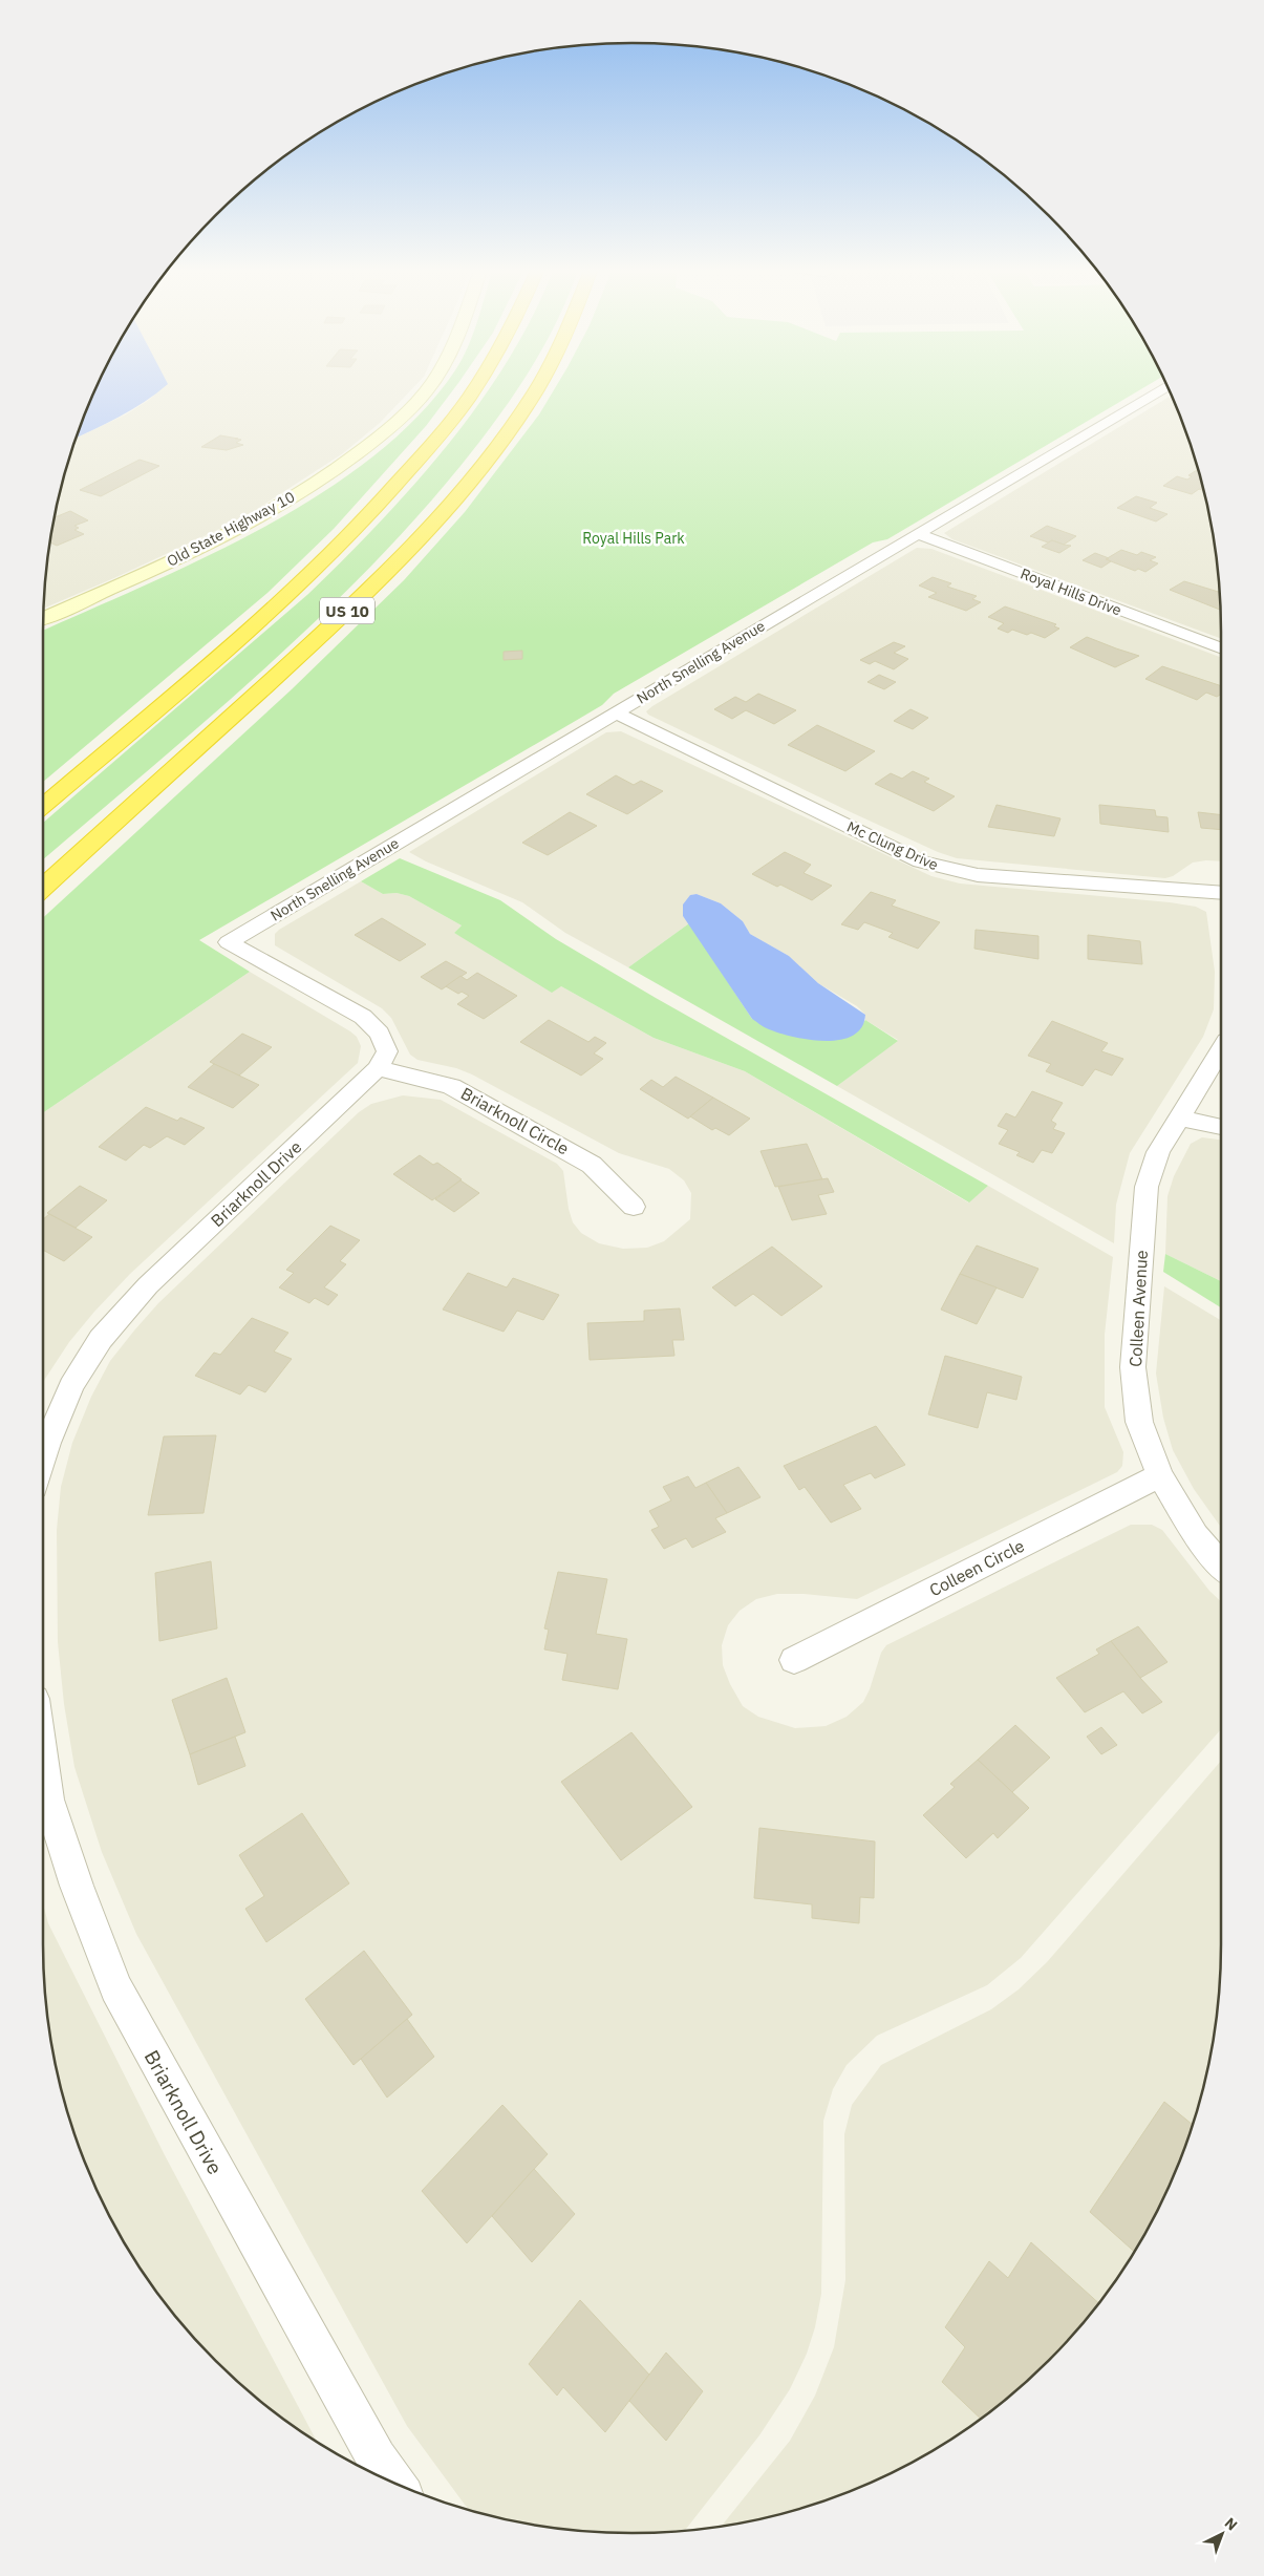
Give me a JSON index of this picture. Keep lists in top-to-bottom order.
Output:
{
  "streets": {
    "highway": ["US 10"],
    "street": [
      "Old State Highway 10",
      "Royal Hills Drive",
      "North Snelling Avenue",
      "Mc Clung Drive",
      "Briarknoll Circle",
      "Briarknoll Drive",
      "Colleen Avenue",
      "Colleen Circle"
    ]
  },
  "crossings": [
    ["Royal Hills Drive", "North Snelling Avenue"],
    ["North Snelling Avenue", "Mc Clung Drive"],
    ["North Snelling Avenue", "Briarknoll Circle"],
    ["North Snelling Avenue", "Briarknoll Drive"],
    ["Briarknoll Circle", "Briarknoll Drive"],
    ["Colleen Avenue", "Colleen Circle"]
  ],
  "parks": ["Royal Hills Park"],
  "north": "top right"
}
